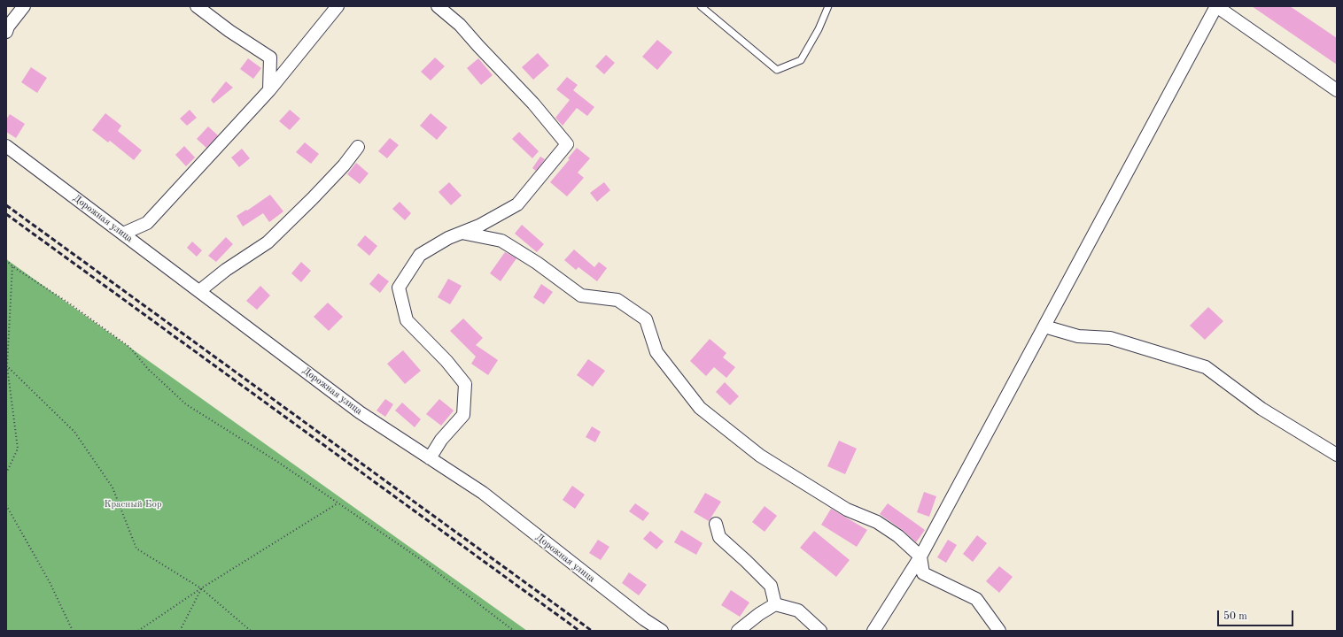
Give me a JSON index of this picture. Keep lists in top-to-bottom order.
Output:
{
  "streets": {
    "street": ["Дорожная улица"]
  },
  "parks": ["Красный Бор"],
  "scale_bar": "50 m"
}
